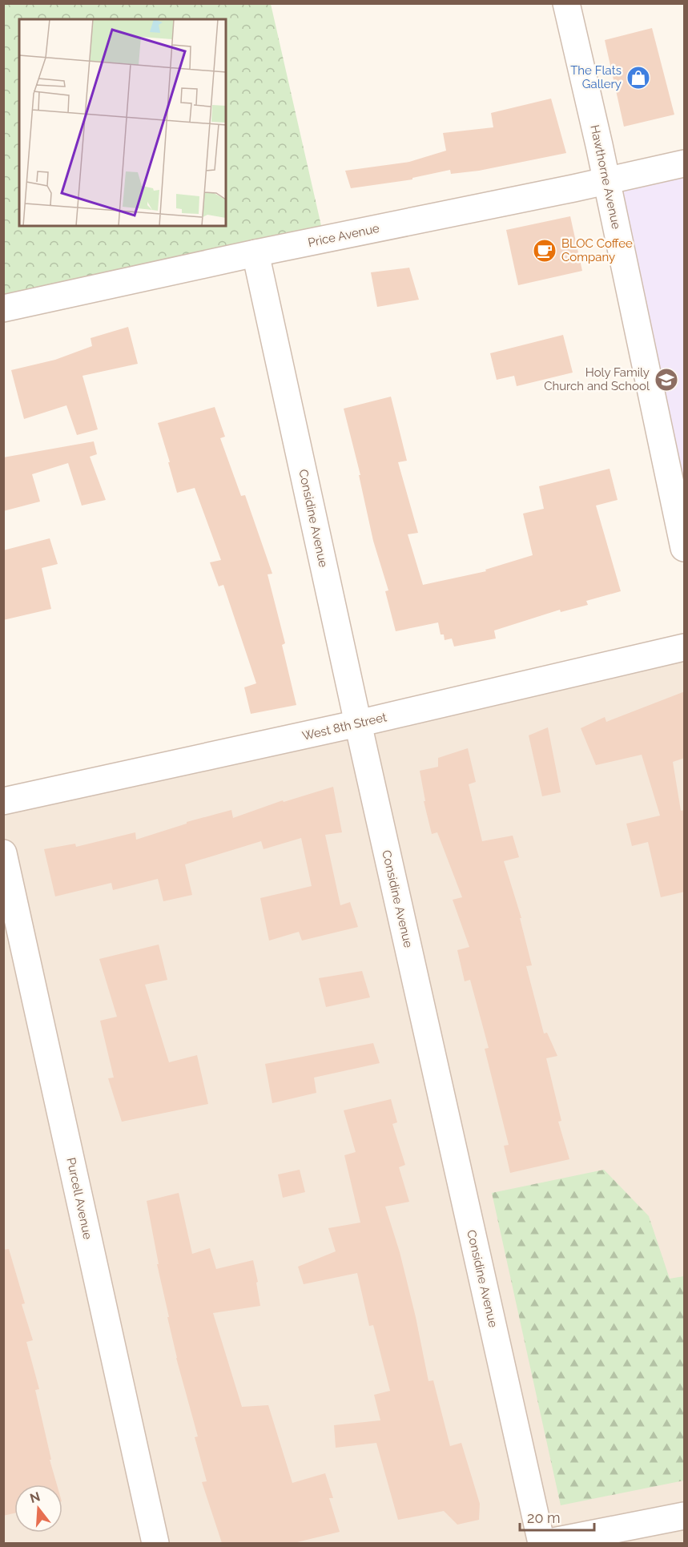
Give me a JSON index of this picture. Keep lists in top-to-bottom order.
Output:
{
  "streets": {
    "street": [
      "Hawthorne Avenue",
      "Price Avenue",
      "Considine Avenue",
      "West 8th Street",
      "Purcell Avenue"
    ]
  },
  "crossings": [
    ["Hawthorne Avenue", "Price Avenue"],
    ["Price Avenue", "Considine Avenue"],
    ["Considine Avenue", "West 8th Street"]
  ],
  "places": {
    "shop": ["The Flats Gallery"],
    "cafe": ["BLOC Coffee Company"],
    "school or university": ["Holy Family Church and School"]
  },
  "scale_bar": "20 m",
  "north": "top"
}
